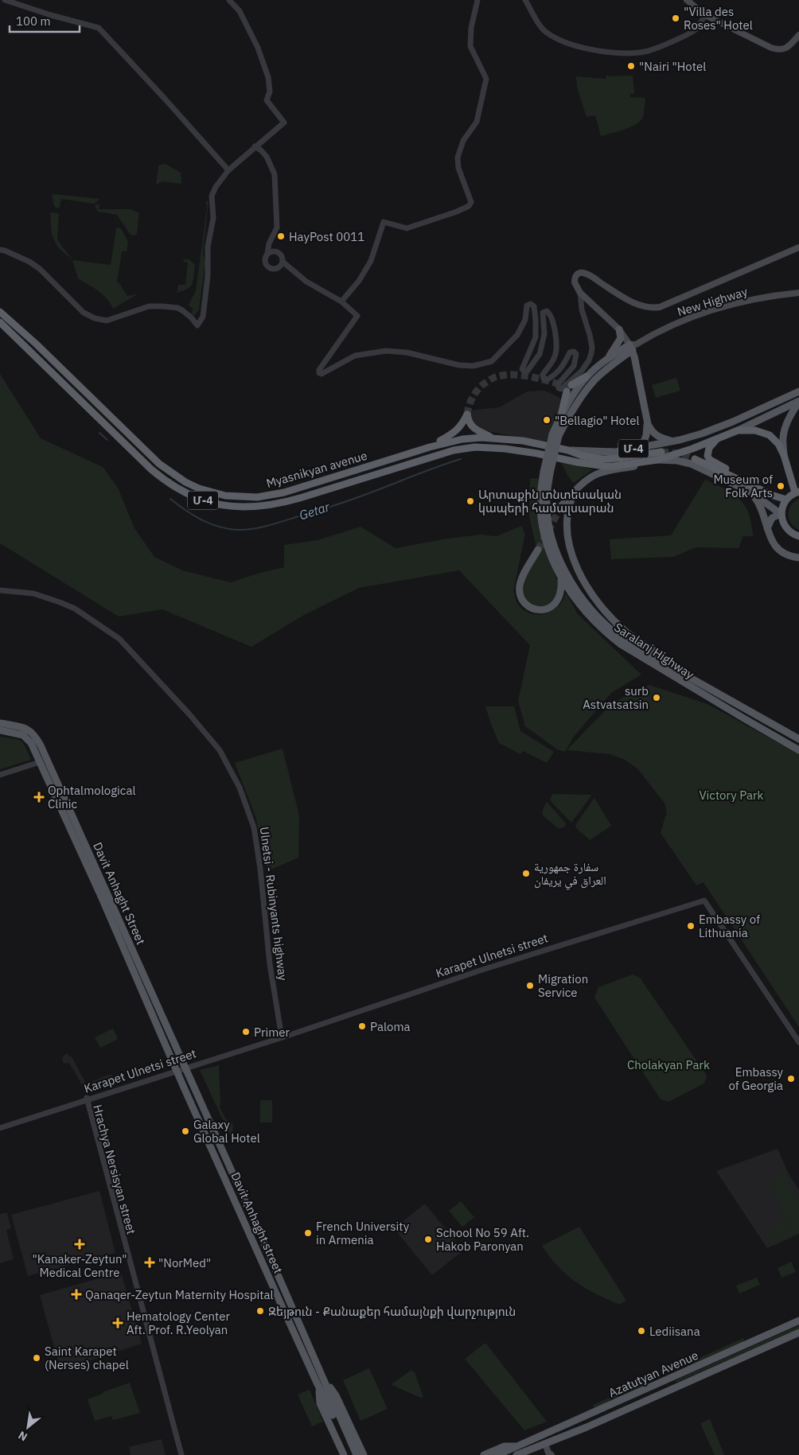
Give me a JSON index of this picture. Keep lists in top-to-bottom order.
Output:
{
  "streets": {
    "highway": ["Մ-4", "Myasnikyan avenue"],
    "main road": [
      "New Highway",
      "Saralanj Highway",
      "Davit Anhaght Street",
      "Davit Anhaght street",
      "Azatutyan Avenue"
    ],
    "street": ["Ulnetsi - Rubinyants highway", "Karapet Ulnetsi street", "Hrachya Nersisyan street"]
  },
  "crossings": [
    ["New Highway", "Saralanj Highway"],
    ["Մ-4", "Myasnikyan avenue"],
    ["Davit Anhaght Street", "Karapet Ulnetsi street"],
    ["Davit Anhaght Street", "Davit Anhaght street"],
    ["Ulnetsi - Rubinyants highway", "Karapet Ulnetsi street"],
    ["Karapet Ulnetsi street", "Hrachya Nersisyan street"],
    ["Karapet Ulnetsi street", "Davit Anhaght street"]
  ],
  "water": ["Getar"],
  "parks": ["Victory Park", "Cholakyan Park"],
  "places": {
    "other": [
      "\"Villa des Roses\" Hotel",
      "\"Nairi \"Hotel",
      "HayPost 0011",
      "\"Bellagio\" Hotel",
      "Museum of Folk Arts",
      "Արտաքին տնտեսական կապերի համալսարան",
      "surb Astvatsatsin",
      "سفارة جمهورية العراق في يريفان",
      "Embassy of Lithuania",
      "Migration Service",
      "Paloma",
      "Primer",
      "Embassy of Georgia",
      "Galaxy Global Hotel",
      "French University in Armenia",
      "School No 59 Aft. Hakob Paronyan",
      "Զեյթուն - Քանաքեր համայնքի վարչություն",
      "Lediisana",
      "Saint Karapet (Nerses) chapel"
    ],
    "health": [
      "Ophtalmological Clinic",
      "\"Kanaker-Zeytun\" Medical Centre",
      "\"NorMed\"",
      "Qanaqer-Zeytun Maternity Hospital",
      "Hematology Center Aft. Prof. R.Yeolyan"
    ]
  },
  "scale_bar": "100 m",
  "north": "bottom left"
}
